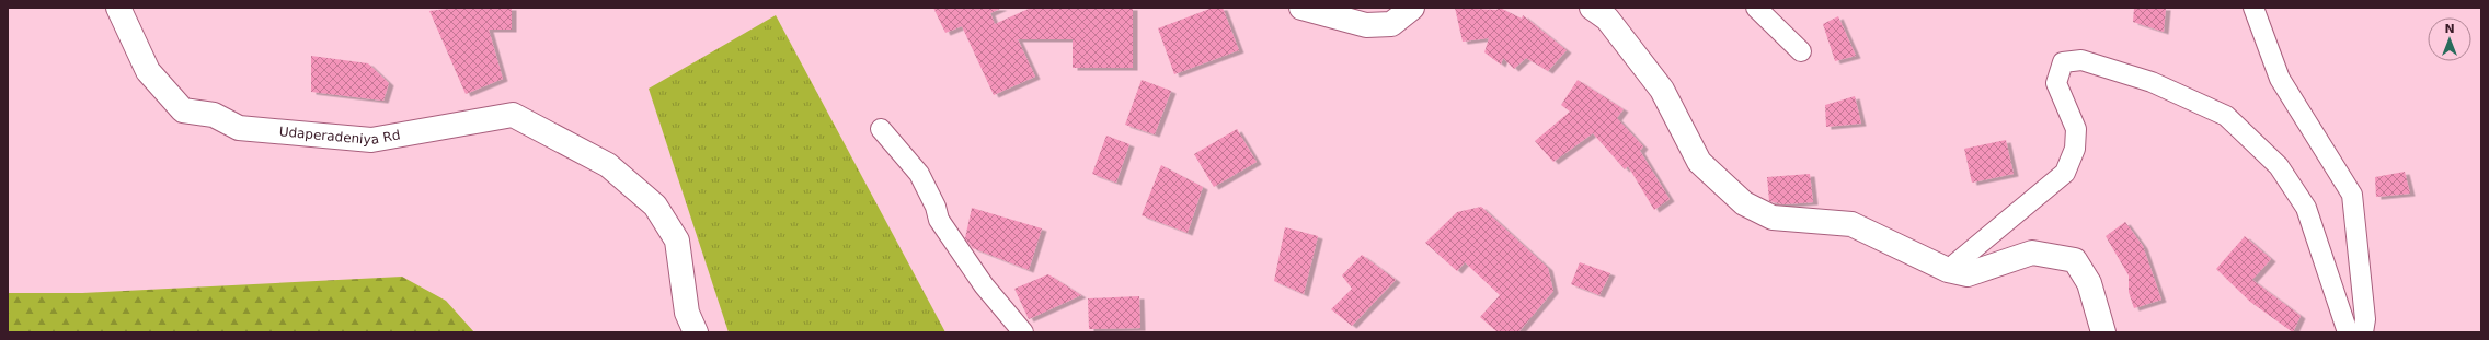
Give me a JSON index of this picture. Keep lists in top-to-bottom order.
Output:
{
  "streets": {
    "street": ["Udaperadeniya Rd"]
  },
  "north": "top"
}
